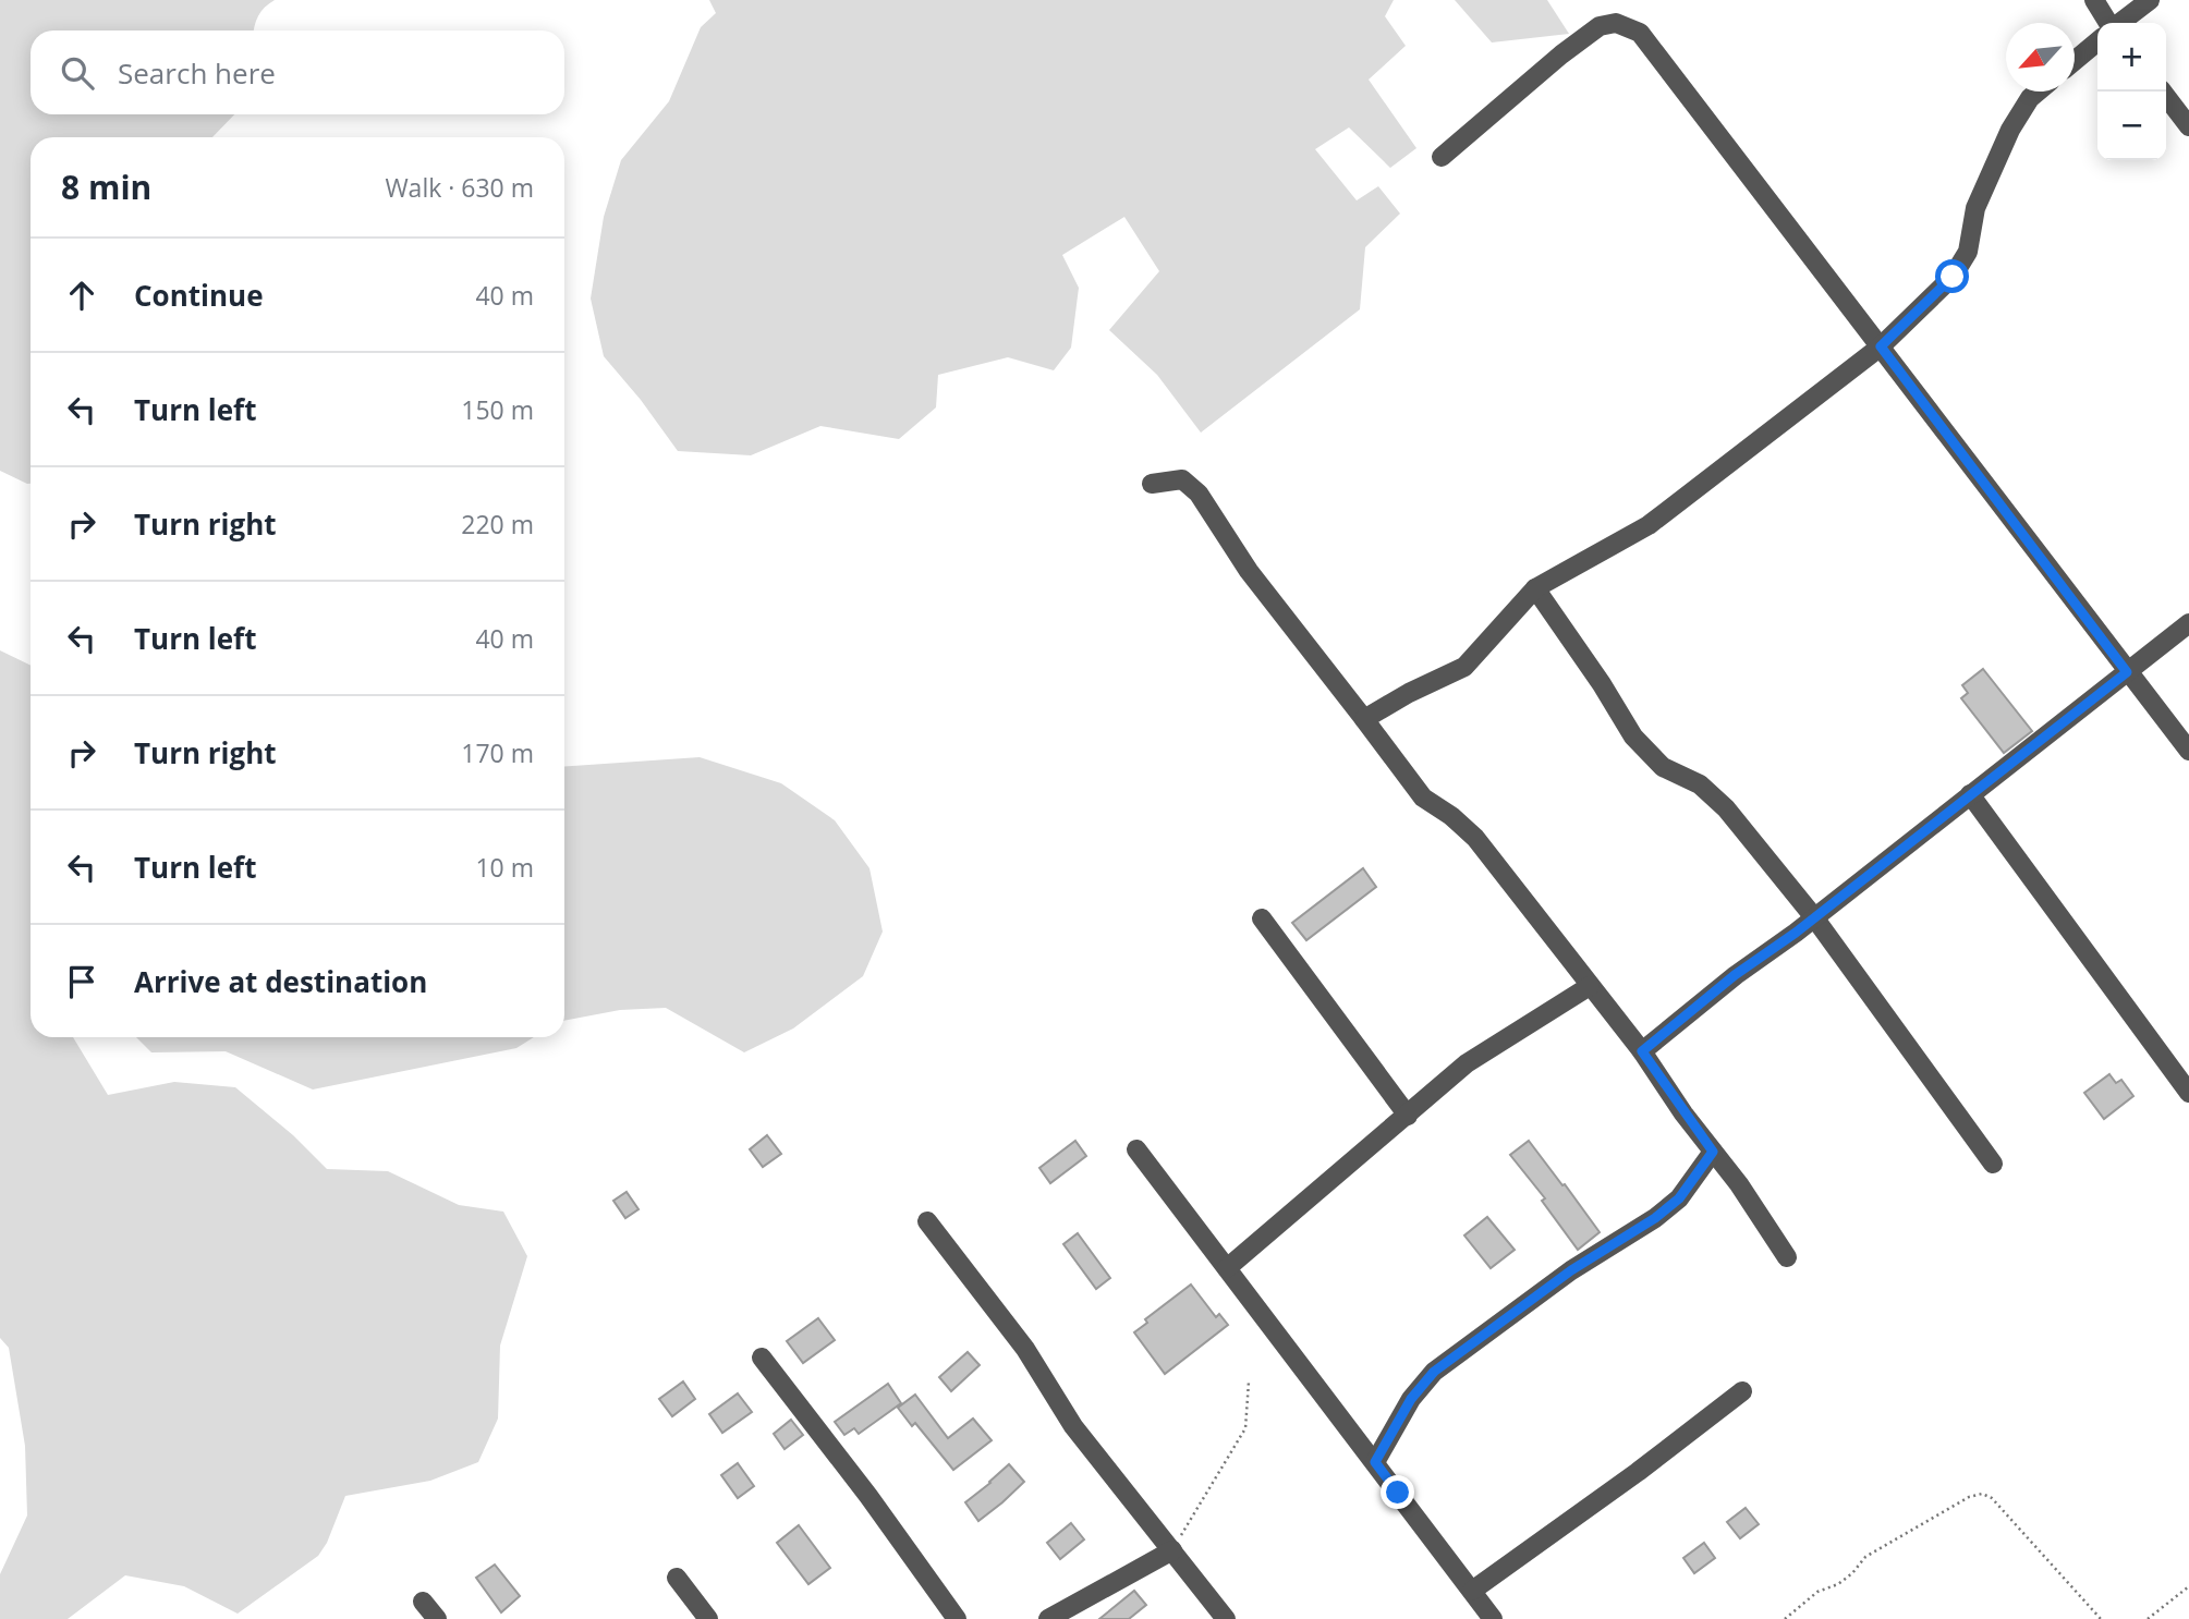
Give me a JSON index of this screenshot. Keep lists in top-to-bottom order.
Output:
{
  "north": "bottom left",
  "page": {
    "map_buttons": ["+", "−"],
    "search": "Search here",
    "heading": ["8 min", "Walk · 630 m"],
    "list": [
      ["Continue", "40 m"],
      ["Turn left", "150 m"],
      ["Turn right", "220 m"],
      ["Turn left", "40 m"],
      ["Turn right", "170 m"],
      ["Turn left", "10 m"],
      "Arrive at destination"
    ]
  }
}
